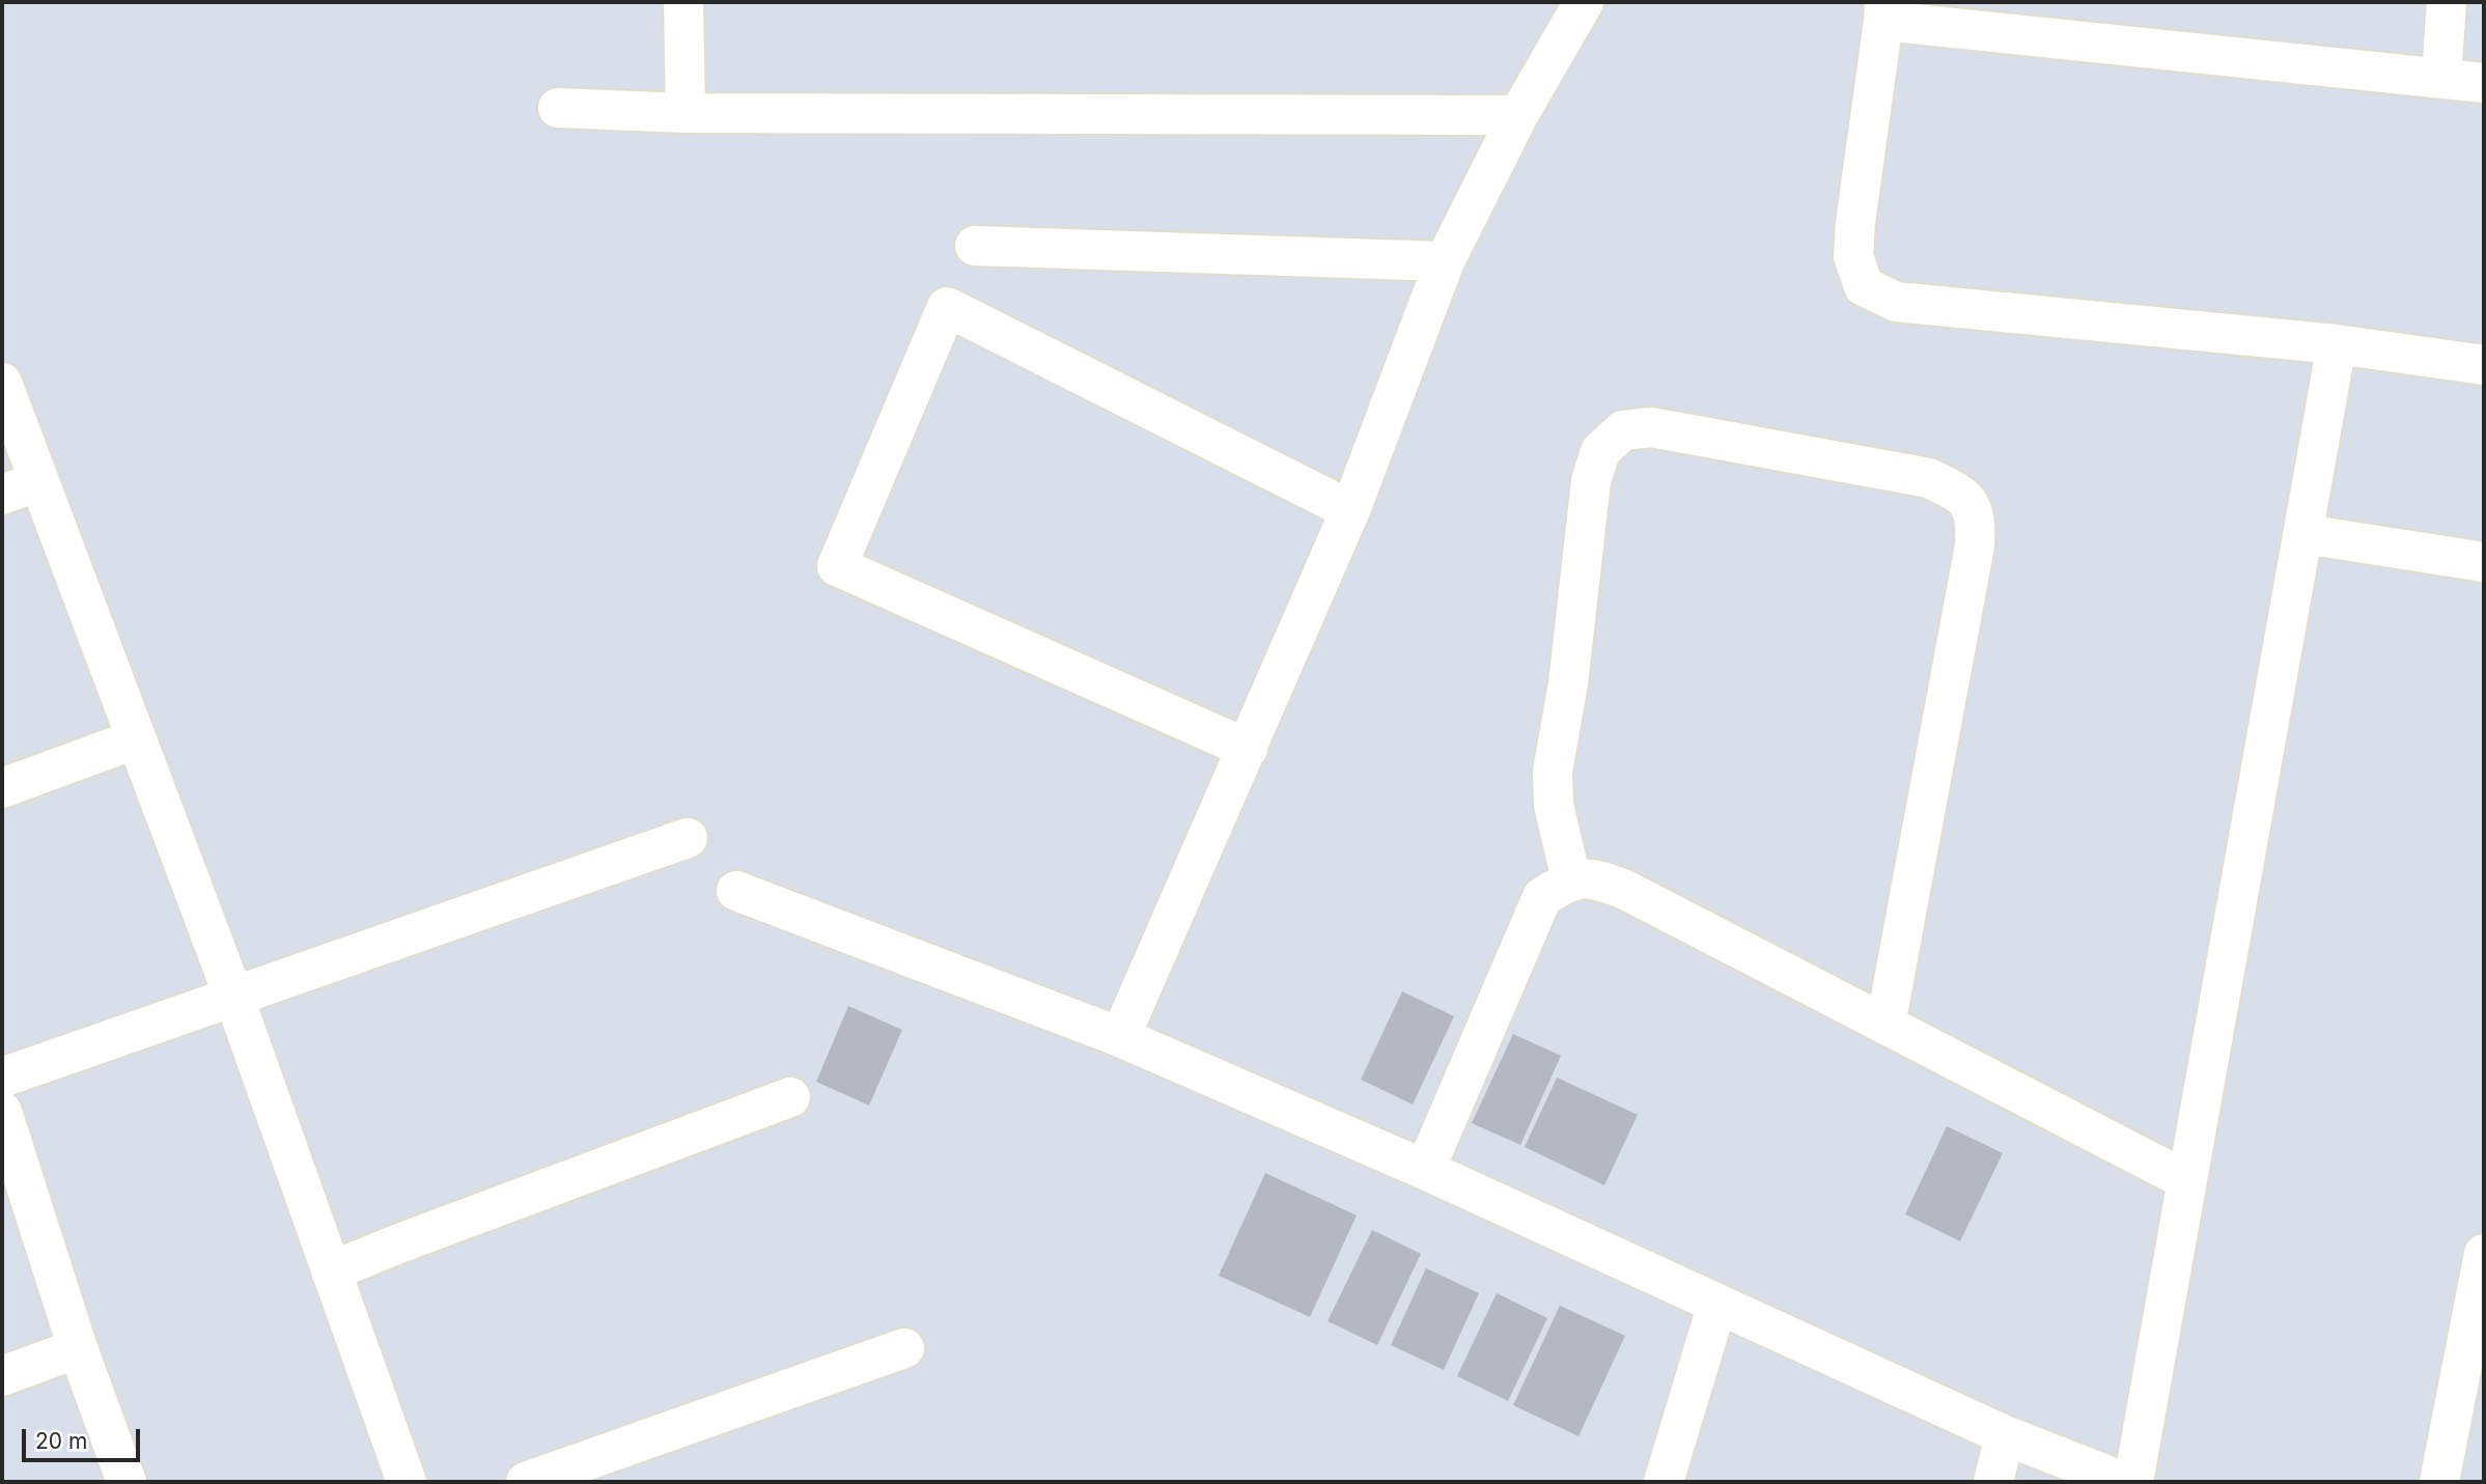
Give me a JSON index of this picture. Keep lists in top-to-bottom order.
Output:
{
  "scale_bar": "20 m"
}
